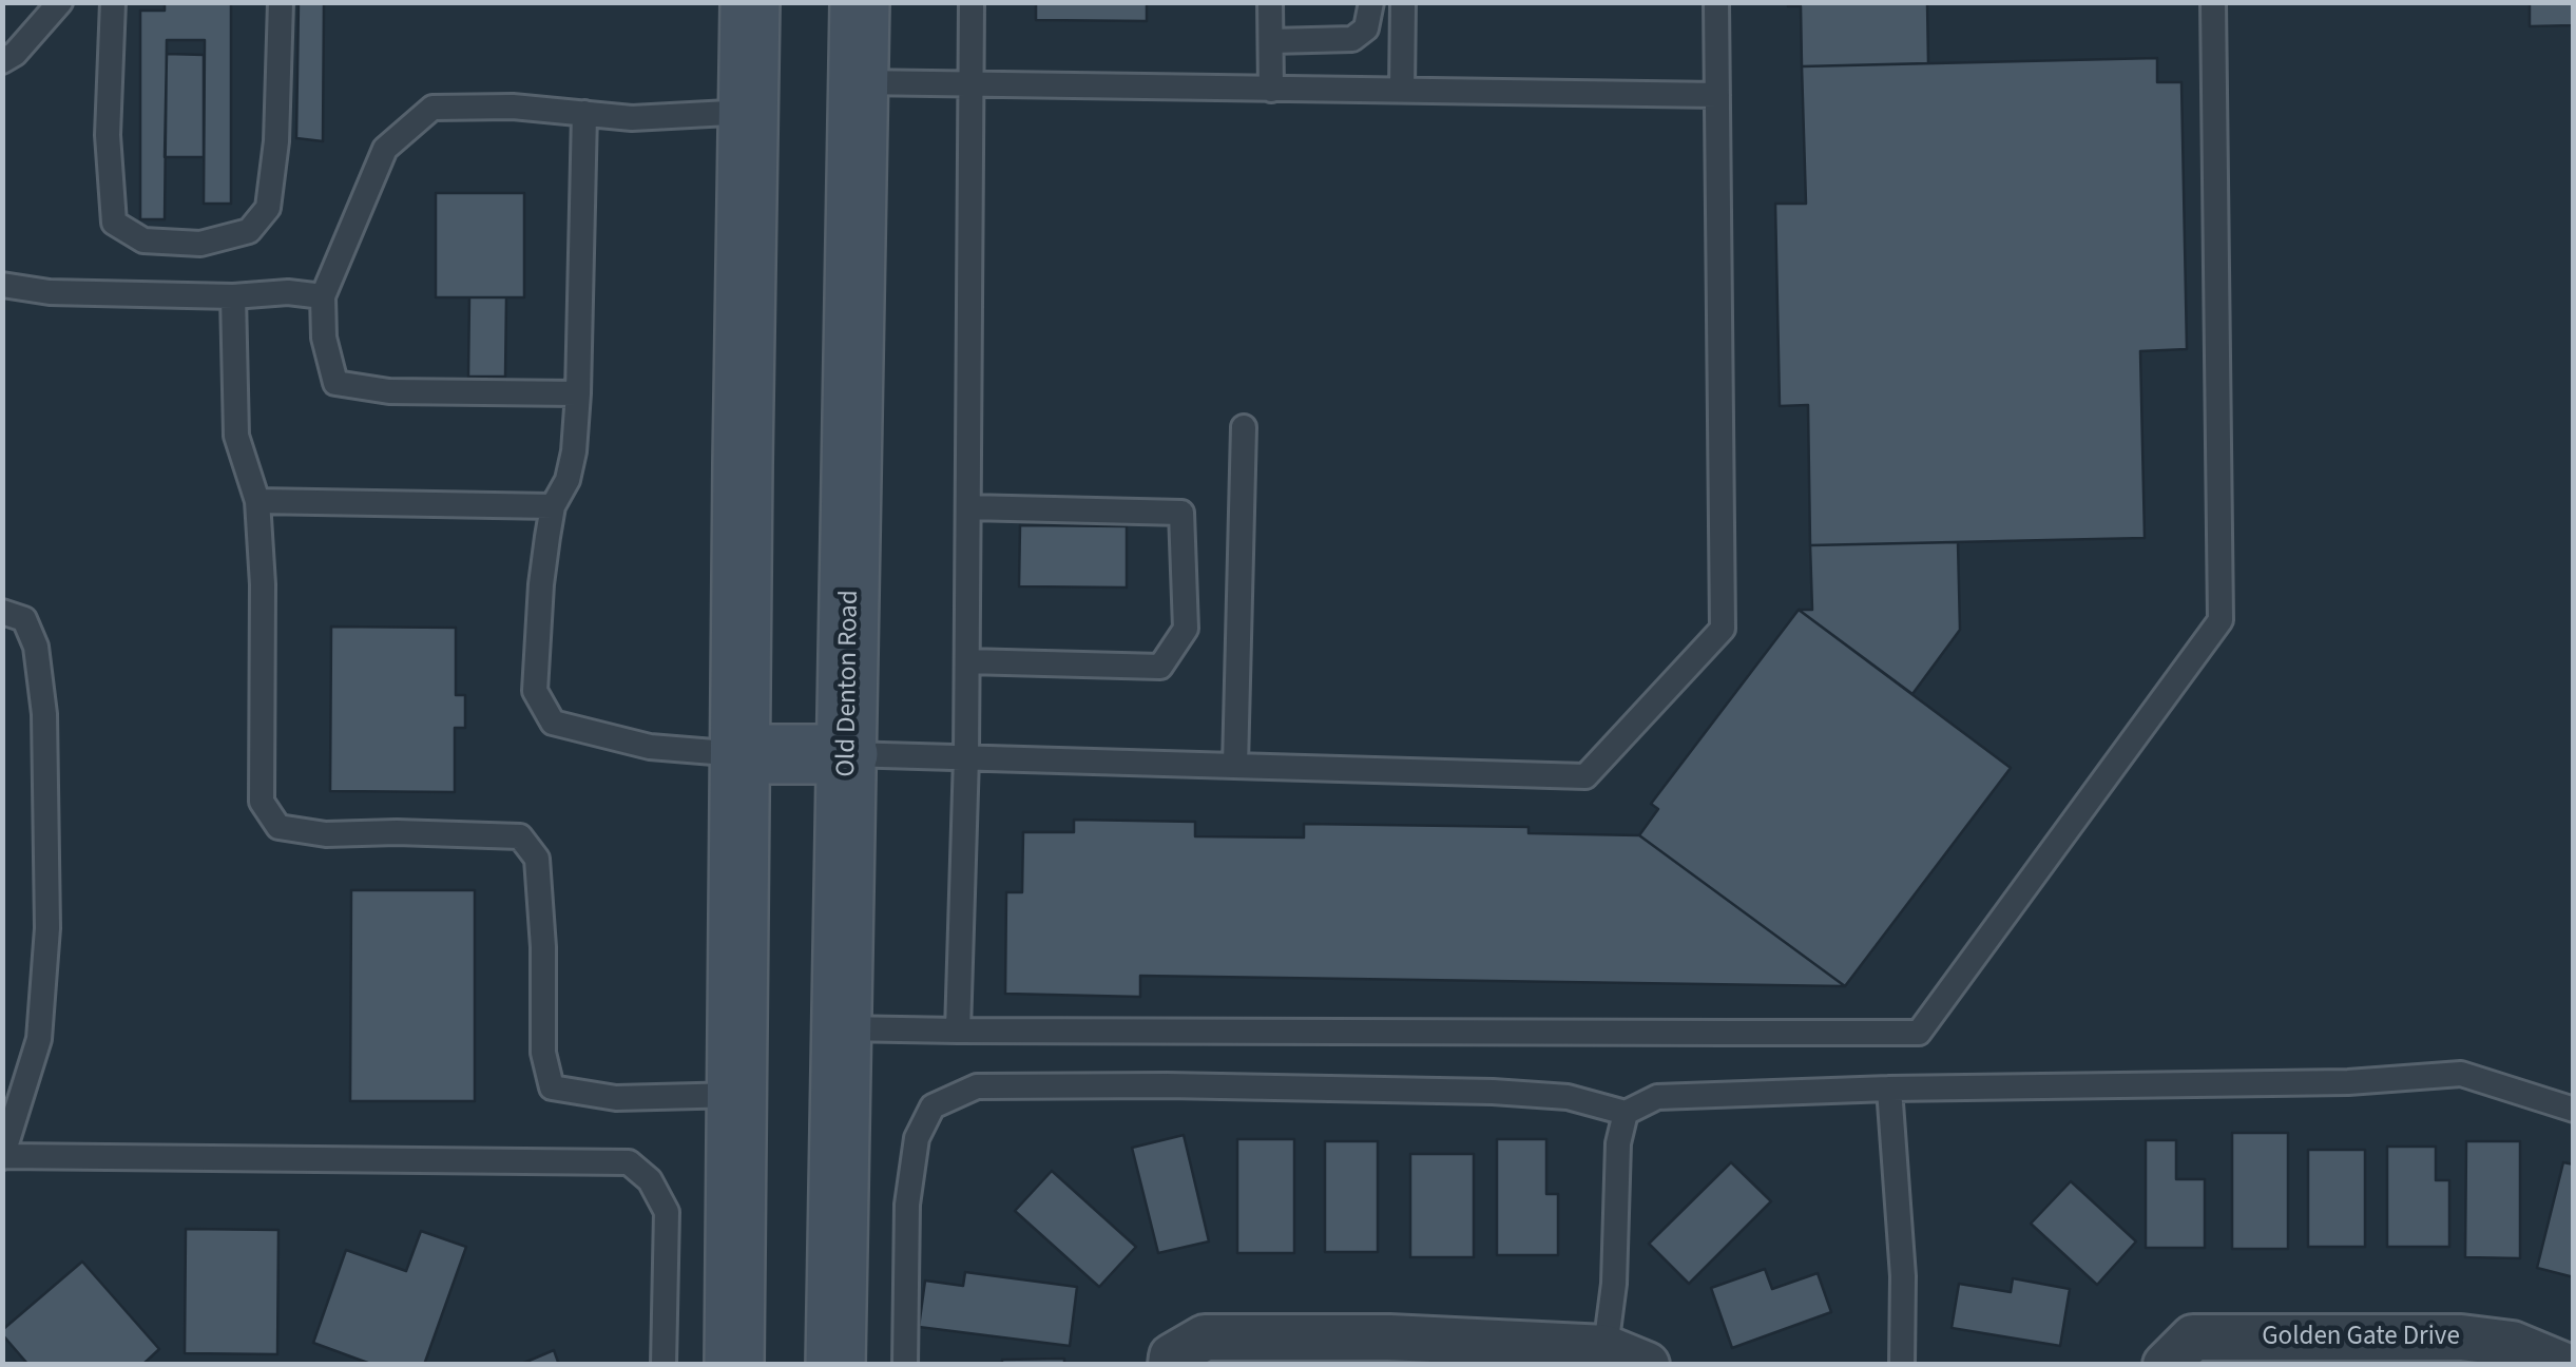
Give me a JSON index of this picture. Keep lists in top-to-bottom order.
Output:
{
  "streets": {
    "main road": ["Old Denton Road"],
    "street": ["Golden Gate Drive"]
  }
}
